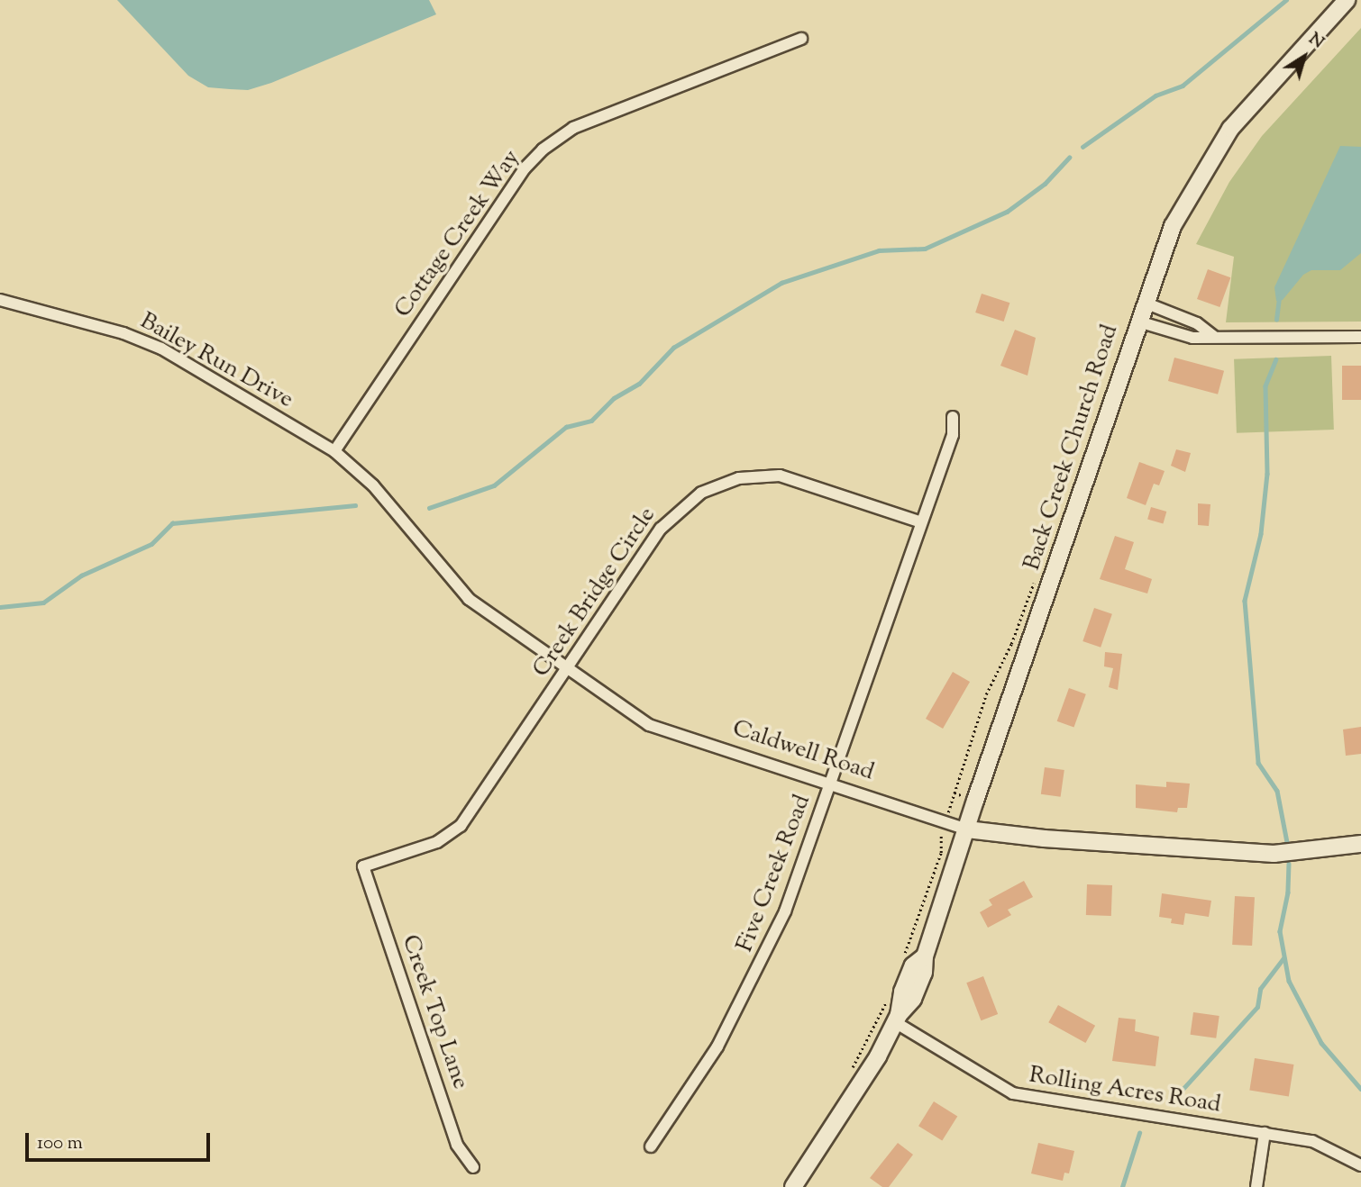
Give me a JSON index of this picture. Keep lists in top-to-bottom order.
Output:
{
  "streets": {
    "street": [
      "Cottage Creek Way",
      "Bailey Run Drive",
      "Back Creek Church Road",
      "Creek Bridge Circle",
      "Caldwell Road",
      "Five Creek Road",
      "Creek Top Lane",
      "Rolling Acres Road"
    ]
  },
  "crossings": [
    ["Cottage Creek Way", "Bailey Run Drive"],
    ["Cottage Creek Way", "Caldwell Road"],
    ["Bailey Run Drive", "Caldwell Road"],
    ["Back Creek Church Road", "Caldwell Road"],
    ["Back Creek Church Road", "Rolling Acres Road"],
    ["Creek Bridge Circle", "Caldwell Road"],
    ["Creek Bridge Circle", "Five Creek Road"],
    ["Creek Bridge Circle", "Creek Top Lane"],
    ["Caldwell Road", "Five Creek Road"]
  ],
  "scale_bar": "100 m",
  "north": "top right"
}
